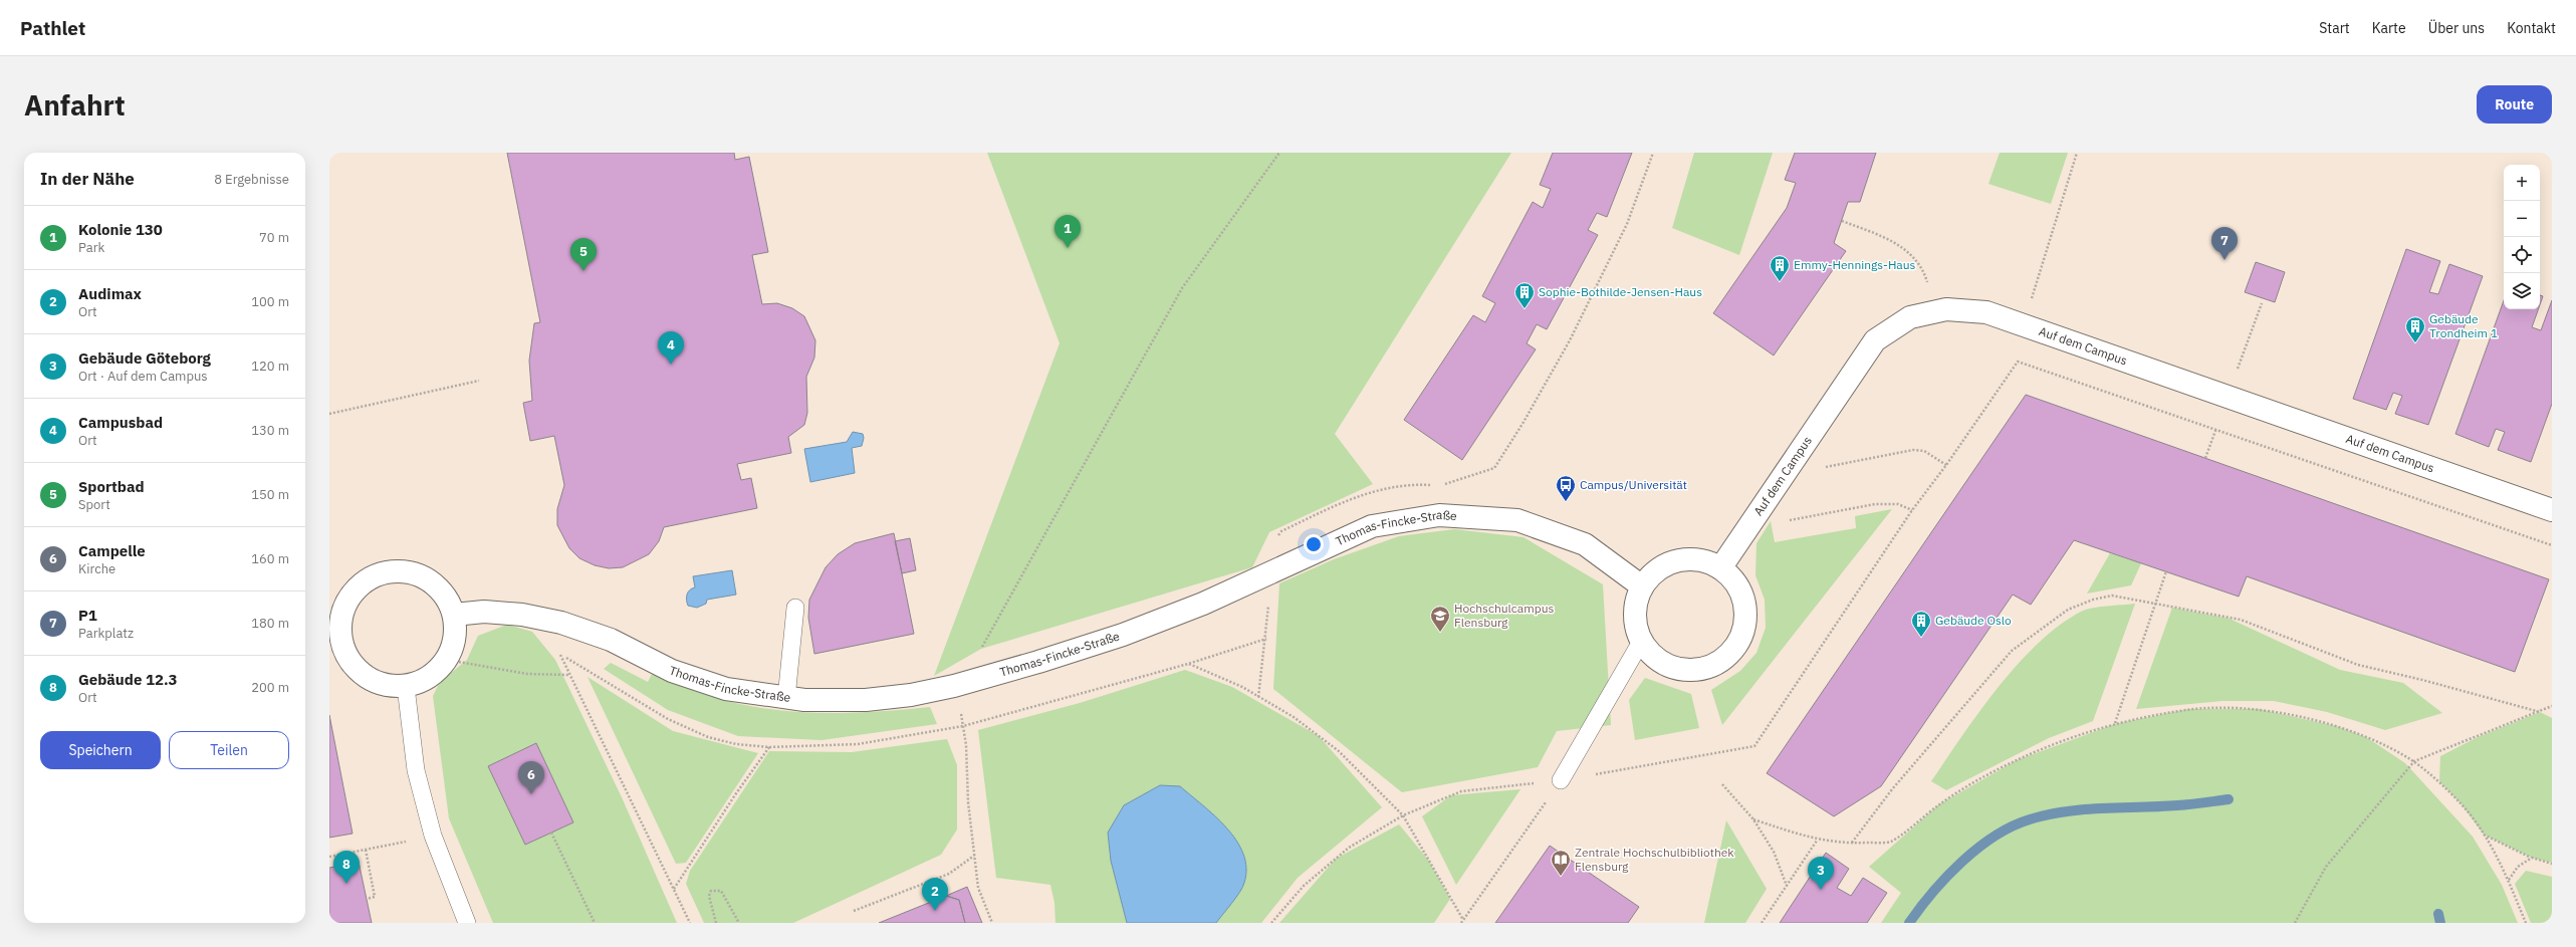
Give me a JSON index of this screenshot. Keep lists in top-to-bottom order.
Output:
{
  "streets": {
    "street": ["Auf dem Campus", "Thomas-Fincke-Straße"]
  },
  "crossings": [
    ["Auf dem Campus", "Thomas-Fincke-Straße"]
  ],
  "places": {
    "building": [
      "Emmy-Hennings-Haus",
      "Sophie-Bothilde-Jensen-Haus",
      "Gebäude Trondheim 1",
      "Gebäude Oslo"
    ],
    "bus stop": ["Campus/Universität"],
    "school or university": ["Hochschulcampus Flensburg"],
    "library": ["Zentrale Hochschulbibliothek Flensburg"]
  },
  "page": {
    "header": "Pathlet",
    "nav": [
      "Start",
      "Karte",
      "Über uns",
      "Kontakt"
    ],
    "buttons": [
      "Route",
      ["Speichern", "Teilen"]
    ],
    "title": "Anfahrt",
    "heading": ["In der Nähe", "8 Ergebnisse"],
    "map_buttons": ["+", "−"],
    "list": [
      {
        "mark": "1",
        "name": "Kolonie 130",
        "note": "Park",
        "value": "70 m"
      },
      {
        "mark": "2",
        "name": "Audimax",
        "note": "Ort",
        "value": "100 m"
      },
      {
        "mark": "3",
        "name": "Gebäude Göteborg",
        "note": "Ort · Auf dem Campus",
        "value": "120 m"
      },
      {
        "mark": "4",
        "name": "Campusbad",
        "note": "Ort",
        "value": "130 m"
      },
      {
        "mark": "5",
        "name": "Sportbad",
        "note": "Sport",
        "value": "150 m"
      },
      {
        "mark": "6",
        "name": "Campelle",
        "note": "Kirche",
        "value": "160 m"
      },
      {
        "mark": "7",
        "name": "P1",
        "note": "Parkplatz",
        "value": "180 m"
      },
      {
        "mark": "8",
        "name": "Gebäude 12.3",
        "note": "Ort",
        "value": "200 m"
      }
    ],
    "pins": [
      "1",
      "7",
      "5",
      "4",
      "6",
      "8",
      "3",
      "2"
    ]
  }
}
